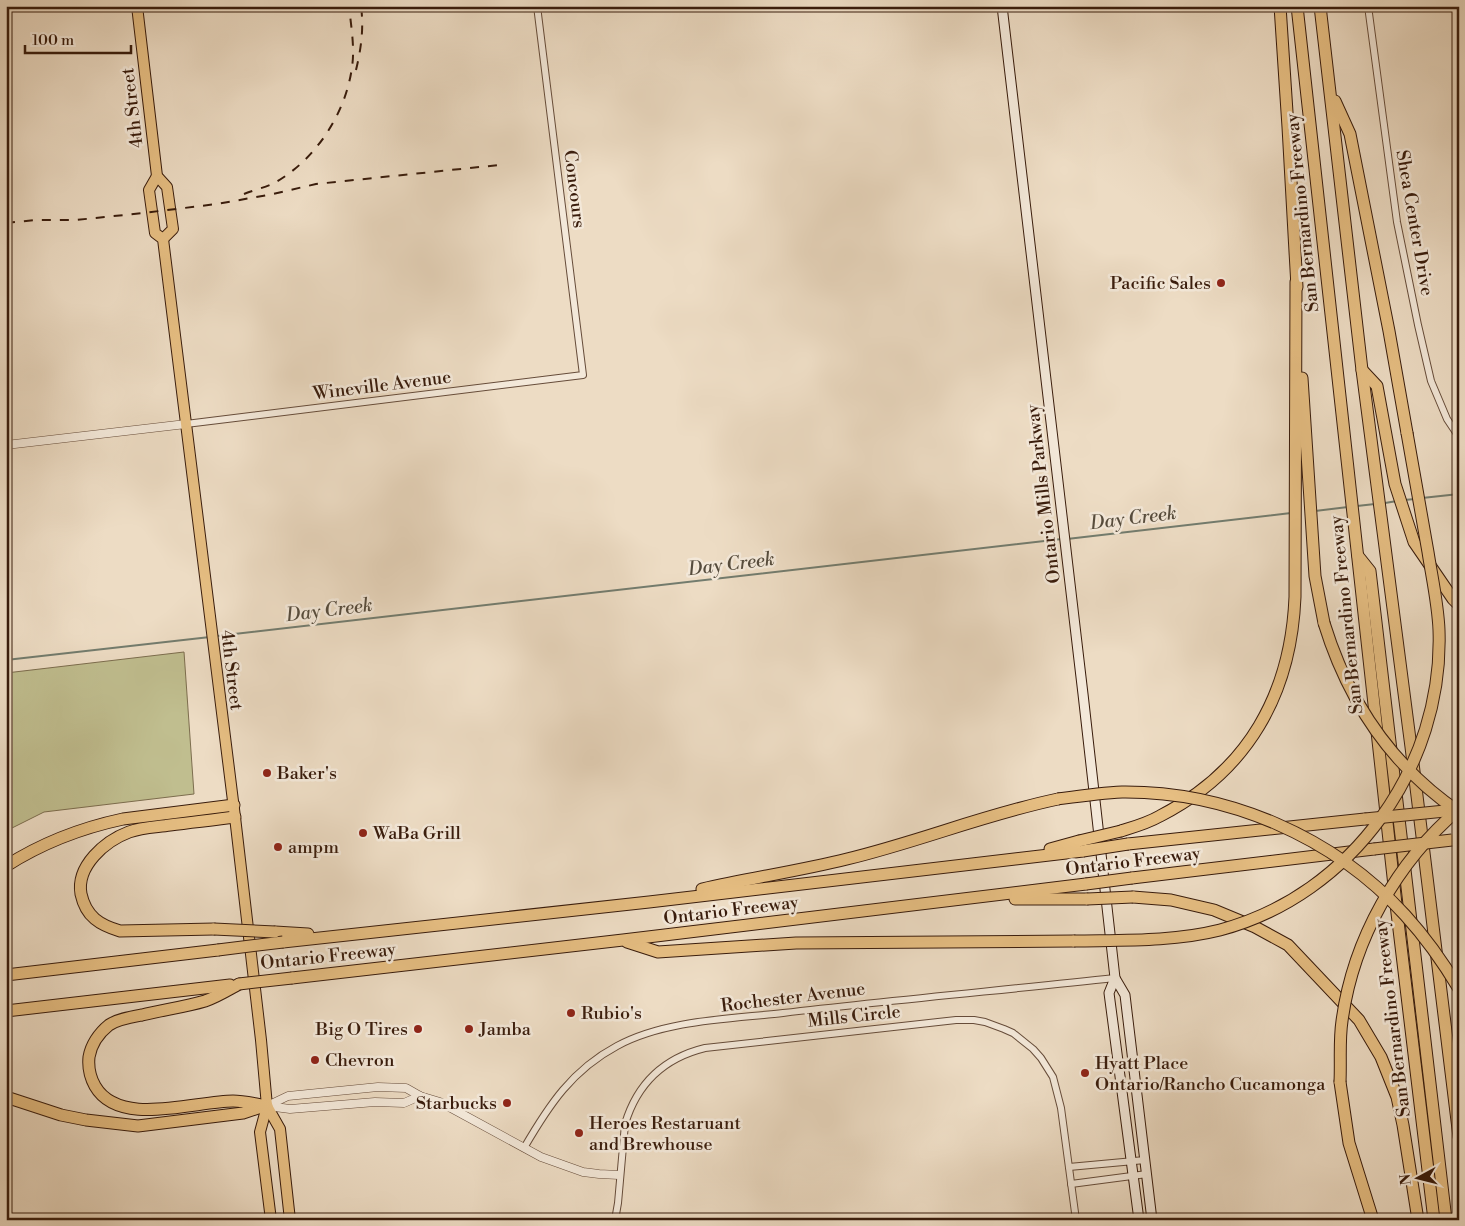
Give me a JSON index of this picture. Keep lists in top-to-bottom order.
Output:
{
  "streets": {
    "highway": ["San Bernardino Freeway", "Ontario Freeway"],
    "main road": ["4th Street", "Ontario Mills Parkway"],
    "street": [
      "Concours",
      "Shea Center Drive",
      "Wineville Avenue",
      "Rochester Avenue",
      "Mills Circle"
    ]
  },
  "crossings": [
    ["4th Street", "Wineville Avenue"],
    ["Concours", "Wineville Avenue"],
    ["Ontario Mills Parkway", "Rochester Avenue"]
  ],
  "water": ["Day Creek"],
  "places": [
    "Pacific Sales",
    "Baker's",
    "WaBa Grill",
    "ampm",
    "Rubio's",
    "Big O Tires",
    "Jamba",
    "Chevron",
    "Hyatt Place Ontario/Rancho Cucamonga",
    "Starbucks",
    "Heroes Restaruant and Brewhouse"
  ],
  "scale_bar": "100 m",
  "north": "left"
}
